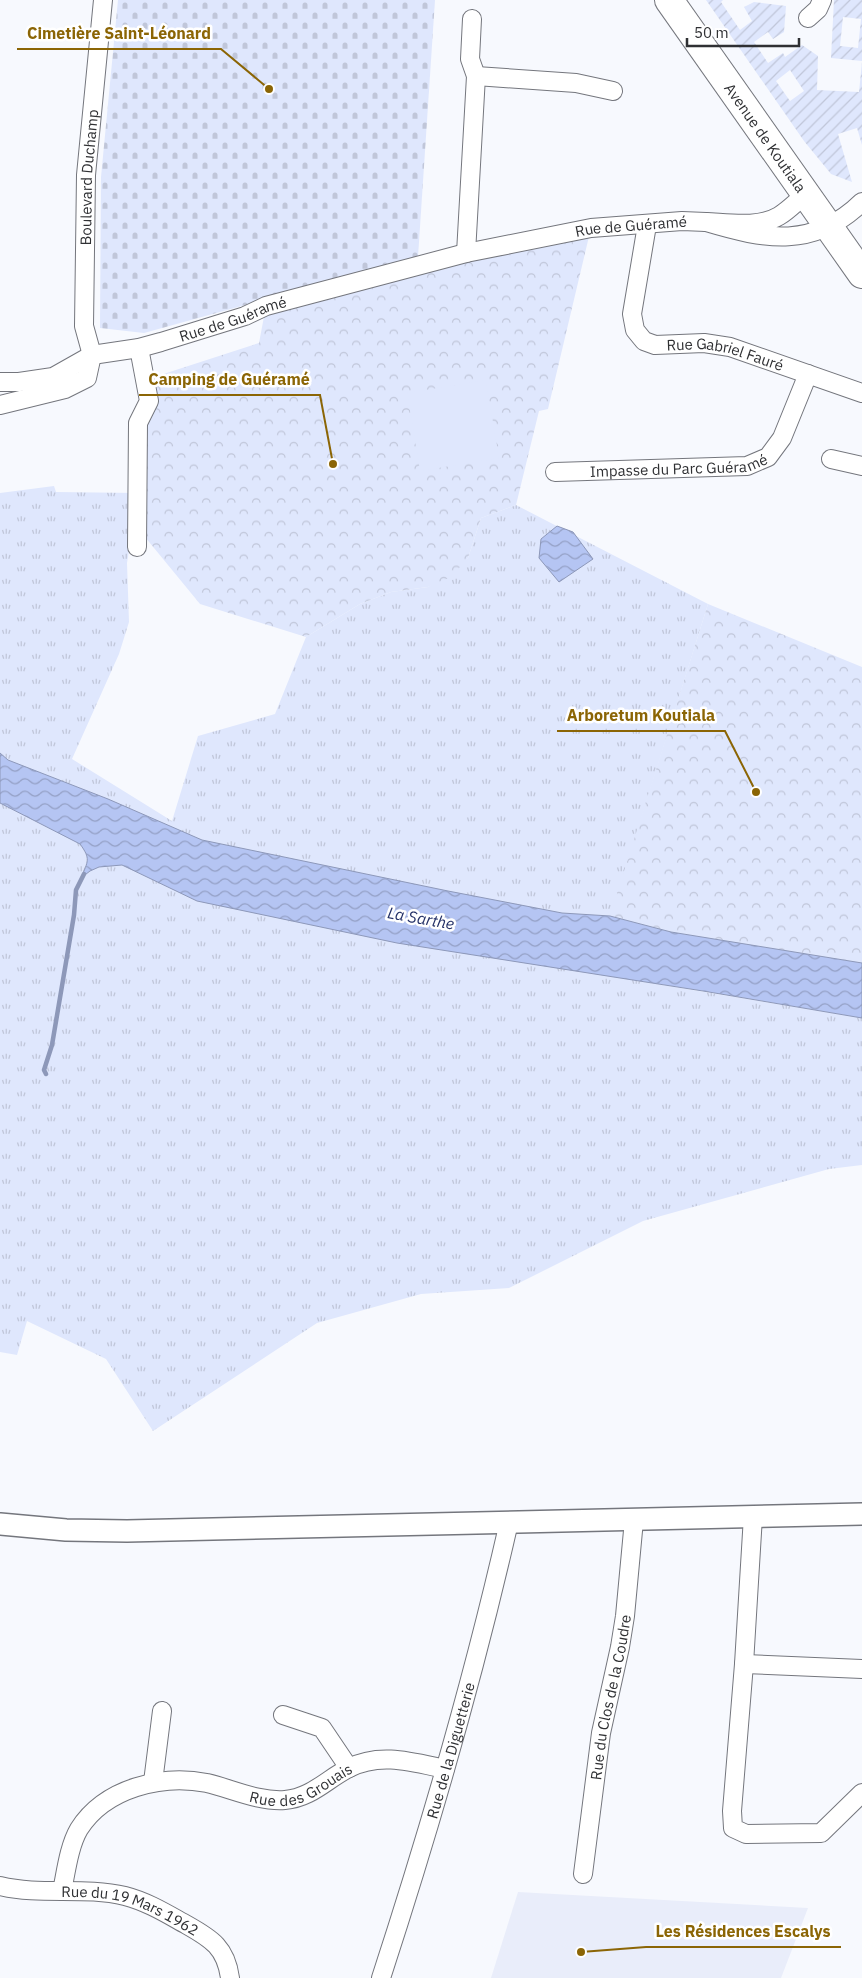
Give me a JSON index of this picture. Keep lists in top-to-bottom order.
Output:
{
  "streets": {
    "main road": ["Avenue de Koutiala"],
    "street": [
      "Boulevard Duchamp",
      "Rue de Guéramé",
      "Rue Gabriel Fauré",
      "Impasse du Parc Guéramé",
      "Rue du Clos de la Coudre",
      "Rue de la Diguetterie",
      "Rue des Grouais",
      "Rue du 19 Mars 1962"
    ]
  },
  "crossings": [
    ["Avenue de Koutiala", "Rue de Guéramé"],
    ["Boulevard Duchamp", "Rue de Guéramé"],
    ["Rue de Guéramé", "Rue Gabriel Fauré"],
    ["Rue Gabriel Fauré", "Impasse du Parc Guéramé"],
    ["Rue de la Diguetterie", "Rue des Grouais"],
    ["Rue des Grouais", "Rue du 19 Mars 1962"]
  ],
  "water": ["La Sarthe"],
  "places": [
    "Cimetière Saint-Léonard",
    "Camping de Guéramé",
    "Arboretum Koutiala",
    "Les Résidences Escalys"
  ],
  "scale_bar": "50 m"
}
